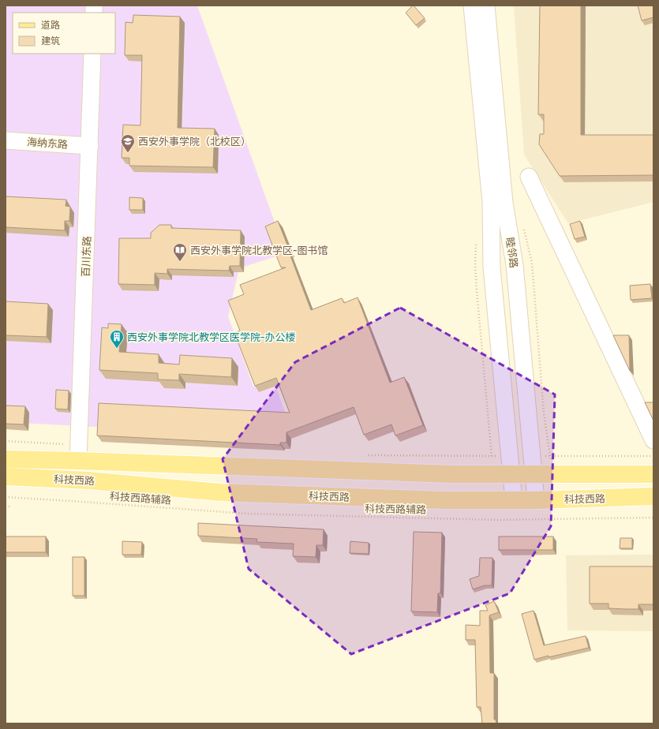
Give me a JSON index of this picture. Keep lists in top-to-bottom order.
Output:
{
  "streets": {
    "main road": ["科技西路"],
    "street": ["海纳东路", "睦邻路", "百川东路"],
    "path": ["科技西路辅路"]
  },
  "crossings": [
    ["海纳东路", "百川东路"],
    ["睦邻路", "科技西路"],
    ["百川东路", "科技西路"]
  ],
  "places": {
    "school or university": ["西安外事学院（北校区）"],
    "library": ["西安外事学院北教学区-图书馆"],
    "building": ["西安外事学院北教学区医学院-办公楼"]
  },
  "legend": ["道路", "建筑"]
}
